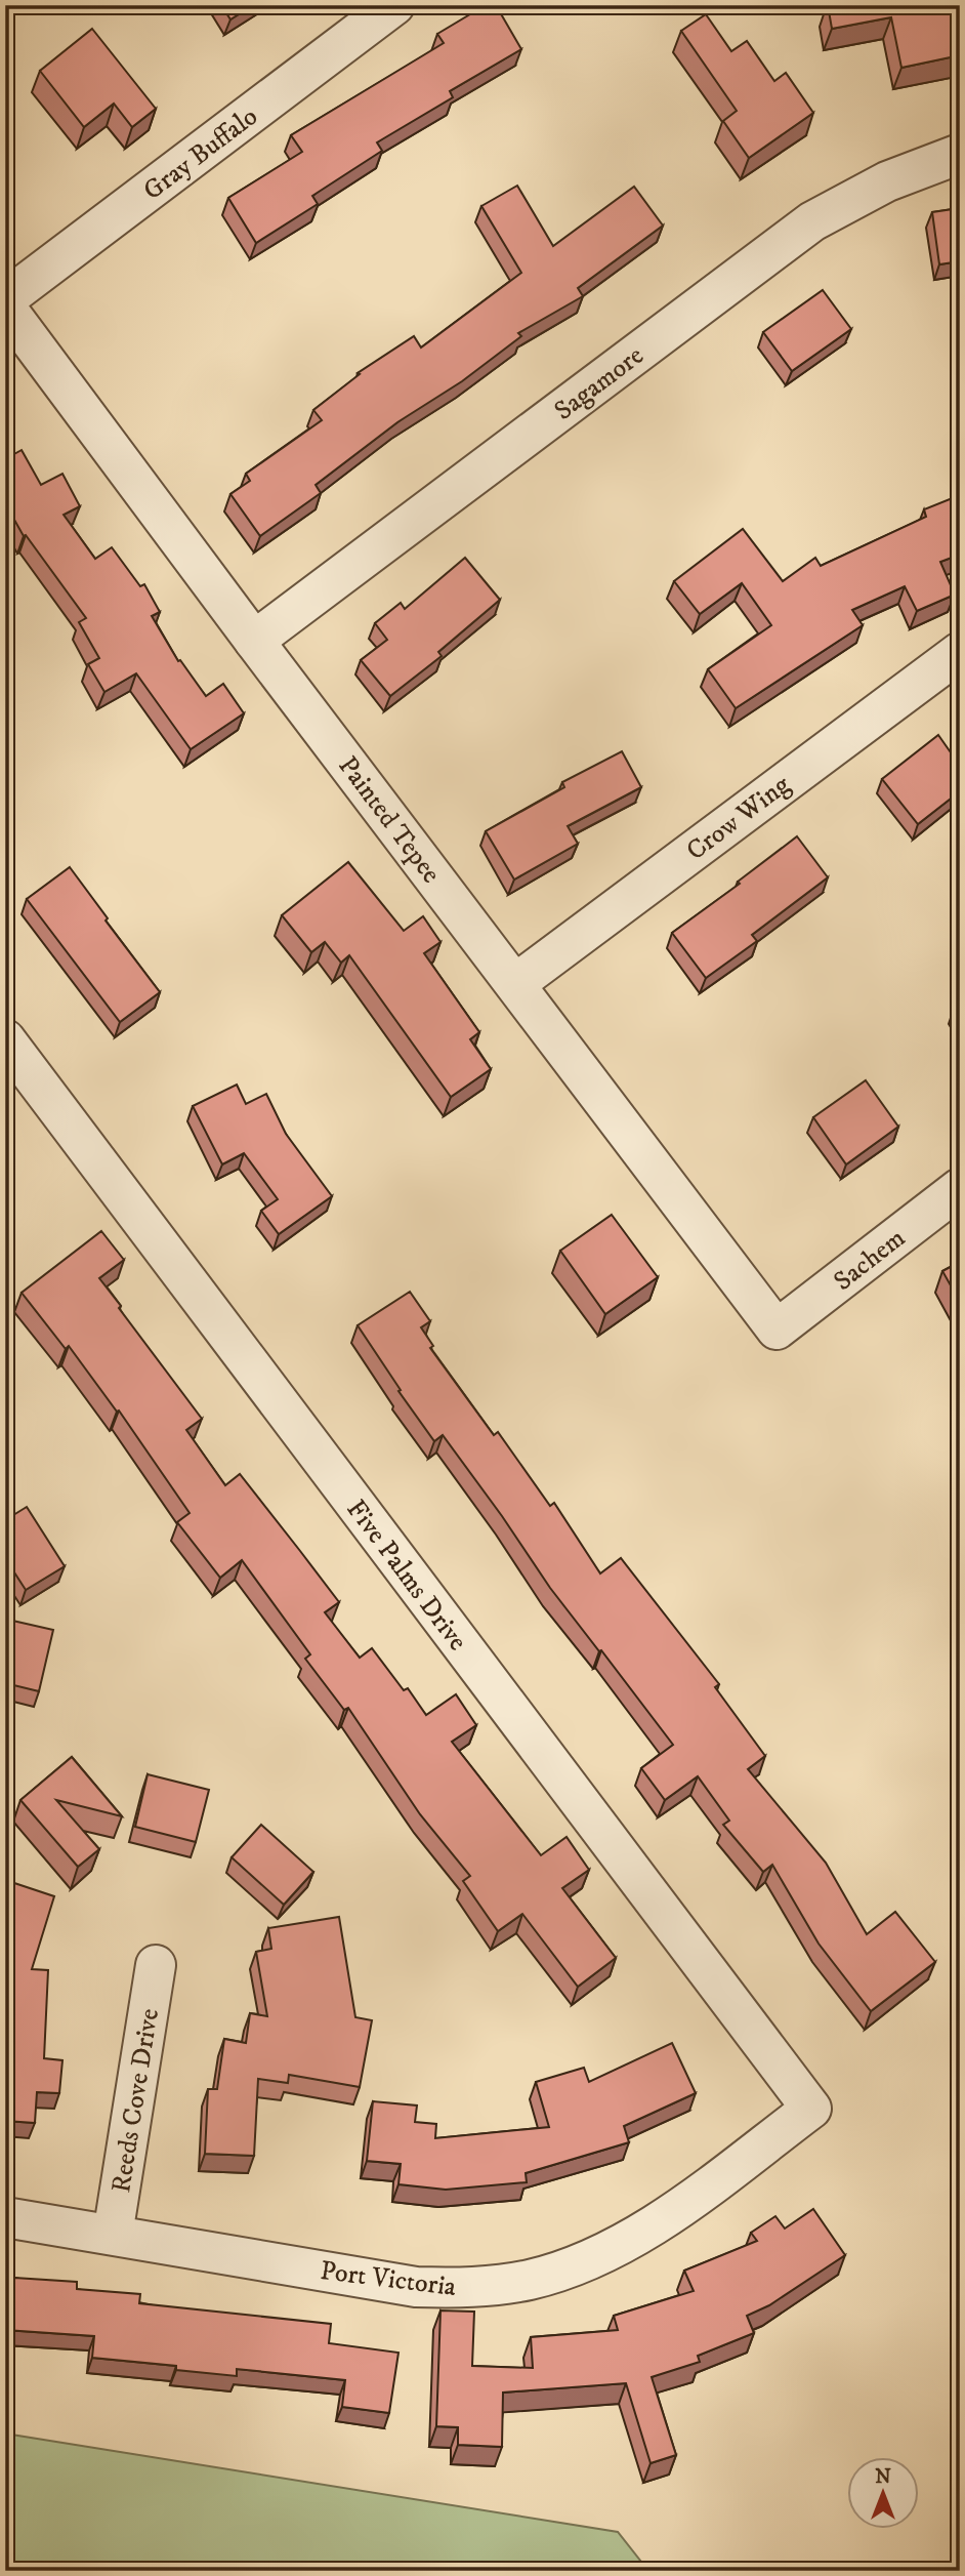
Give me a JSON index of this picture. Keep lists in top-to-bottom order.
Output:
{
  "streets": {
    "street": [
      "Gray Buffalo",
      "Sagamore",
      "Crow Wing",
      "Painted Tepee",
      "Sachem",
      "Five Palms Drive",
      "Reeds Cove Drive",
      "Port Victoria"
    ]
  },
  "crossings": [
    ["Sagamore", "Painted Tepee"],
    ["Crow Wing", "Painted Tepee"],
    ["Painted Tepee", "Sachem"],
    ["Five Palms Drive", "Port Victoria"],
    ["Reeds Cove Drive", "Port Victoria"]
  ],
  "north": "top"
}
